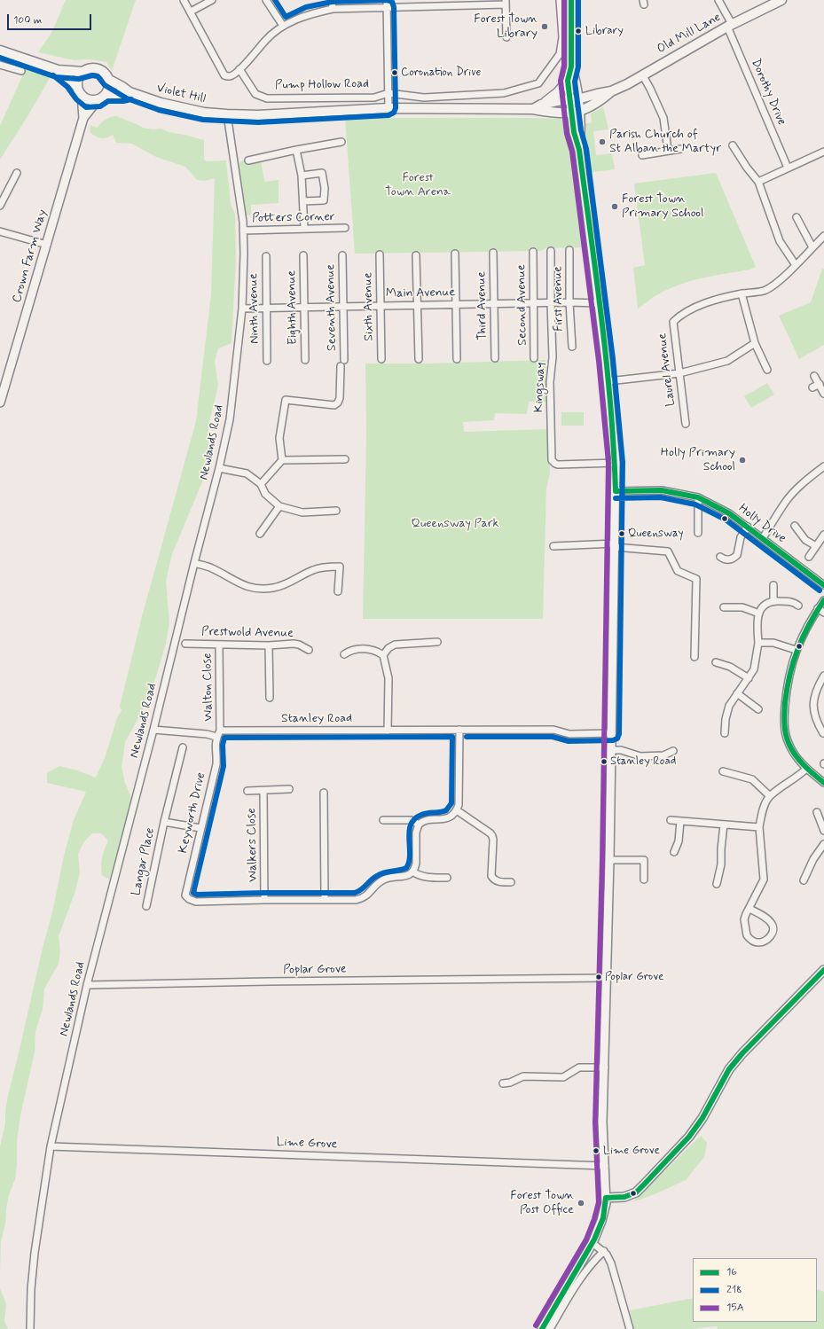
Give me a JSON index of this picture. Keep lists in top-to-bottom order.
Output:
{
  "streets": {
    "main road": [
      "Old Mill Lane",
      "Pump Hollow Road",
      "Violet Hill",
      "Crown Farm Way"
    ],
    "street": [
      "Dorothy Drive",
      "Potters Corner",
      "Main Avenue",
      "First Avenue",
      "Second Avenue",
      "Third Avenue",
      "Sixth Avenue",
      "Eighth Avenue",
      "Seventh Avenue",
      "Ninth Avenue",
      "Laurel Avenue",
      "Kingsway",
      "Newlands Road",
      "Holly Drive",
      "Prestwold Avenue",
      "Walton Close",
      "Stanley Road",
      "Keyworth Drive",
      "Walkers Close",
      "Langar Place",
      "Poplar Grove",
      "Lime Grove"
    ]
  },
  "crossings": [
    ["Old Mill Lane", "Pump Hollow Road"],
    ["Old Mill Lane", "Dorothy Drive"],
    ["Pump Hollow Road", "Violet Hill"],
    ["Pump Hollow Road", "Newlands Road"],
    ["Violet Hill", "Crown Farm Way"],
    ["Violet Hill", "Newlands Road"],
    ["Potters Corner", "Newlands Road"],
    ["Main Avenue", "First Avenue"],
    ["Main Avenue", "Second Avenue"],
    ["Main Avenue", "Third Avenue"],
    ["Main Avenue", "Sixth Avenue"],
    ["Main Avenue", "Eighth Avenue"],
    ["Main Avenue", "Seventh Avenue"],
    ["Main Avenue", "Ninth Avenue"],
    ["Main Avenue", "Kingsway"],
    ["Main Avenue", "Newlands Road"],
    ["Newlands Road", "Poplar Grove"],
    ["Newlands Road", "Lime Grove"],
    ["Prestwold Avenue", "Walton Close"],
    ["Walton Close", "Stanley Road"],
    ["Keyworth Drive", "Walkers Close"],
    ["Keyworth Drive", "Langar Place"]
  ],
  "parks": ["Forest Town Arena", "Queensway Park"],
  "places": [
    "Forest Town Library",
    "Library",
    "Coronation Drive",
    "Parish Church of St Alban the Martyr",
    "Forest Town Primary School",
    "Holly Primary School",
    "Queensway",
    "Stanley Road",
    "Poplar Grove",
    "Lime Grove",
    "Forest Town Post Office"
  ],
  "lines": ["transit line 16", "transit line 218", "transit line 15A"],
  "legend": ["16", "218", "15A"],
  "scale_bar": "100 m"
}
